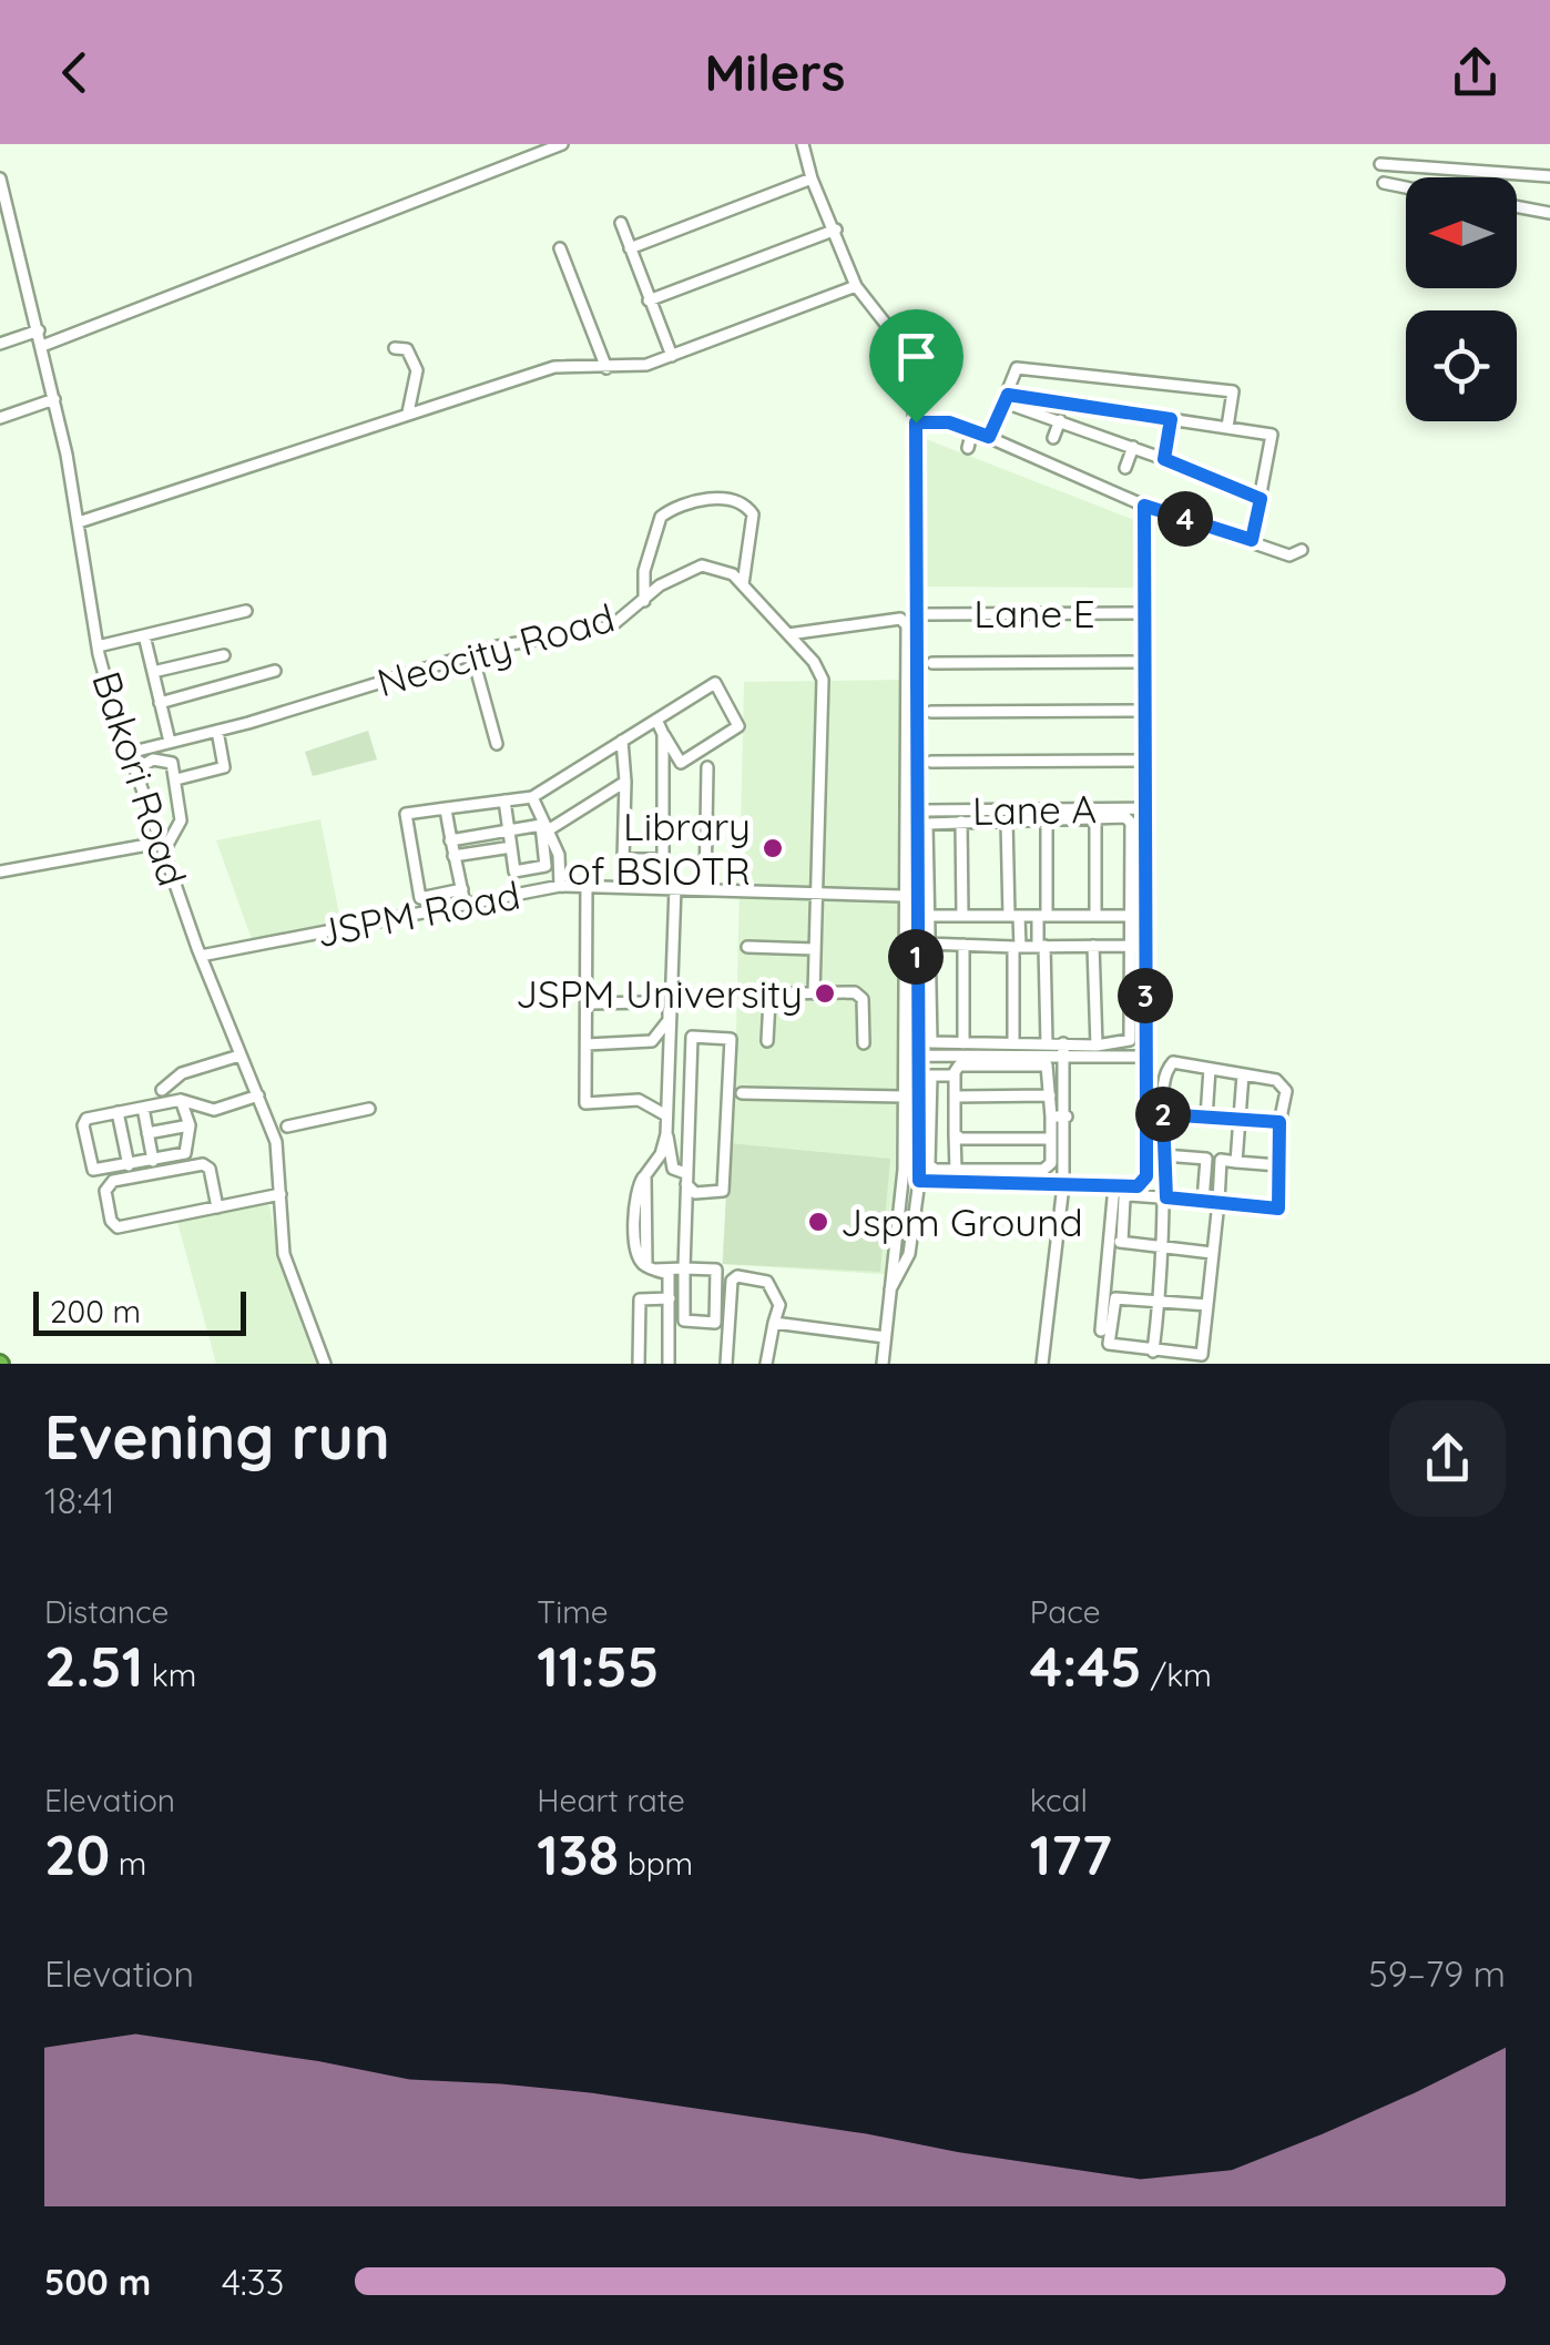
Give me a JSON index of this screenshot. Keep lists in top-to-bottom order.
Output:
{
  "streets": {
    "street": [
      "Lane E",
      "Neocity Road",
      "Bakori Road",
      "Lane A",
      "JSPM Road"
    ]
  },
  "crossings": [
    ["Neocity Road", "Bakori Road"],
    ["Bakori Road", "JSPM Road"]
  ],
  "places": ["Library of BSIOTR", "JSPM University", "Jspm Ground"],
  "scale_bar": "200 m",
  "north": "left",
  "page": {
    "header": "Milers",
    "pins": [
      "4",
      "1",
      "3",
      "2"
    ],
    "scale": "200 m",
    "heading": ["Evening run", "18:41"],
    "stats": [
      ["Distance", "2.51 km"],
      ["Time", "11:55"],
      ["Pace", "4:45 /km"],
      ["Elevation", "20 m"],
      ["Heart rate", "138 bpm"],
      ["kcal", "177"]
    ],
    "chart": ["Elevation", "59–79 m"],
    "list": [
      {
        "name": "500 m",
        "note": "4:33"
      }
    ]
  }
}
